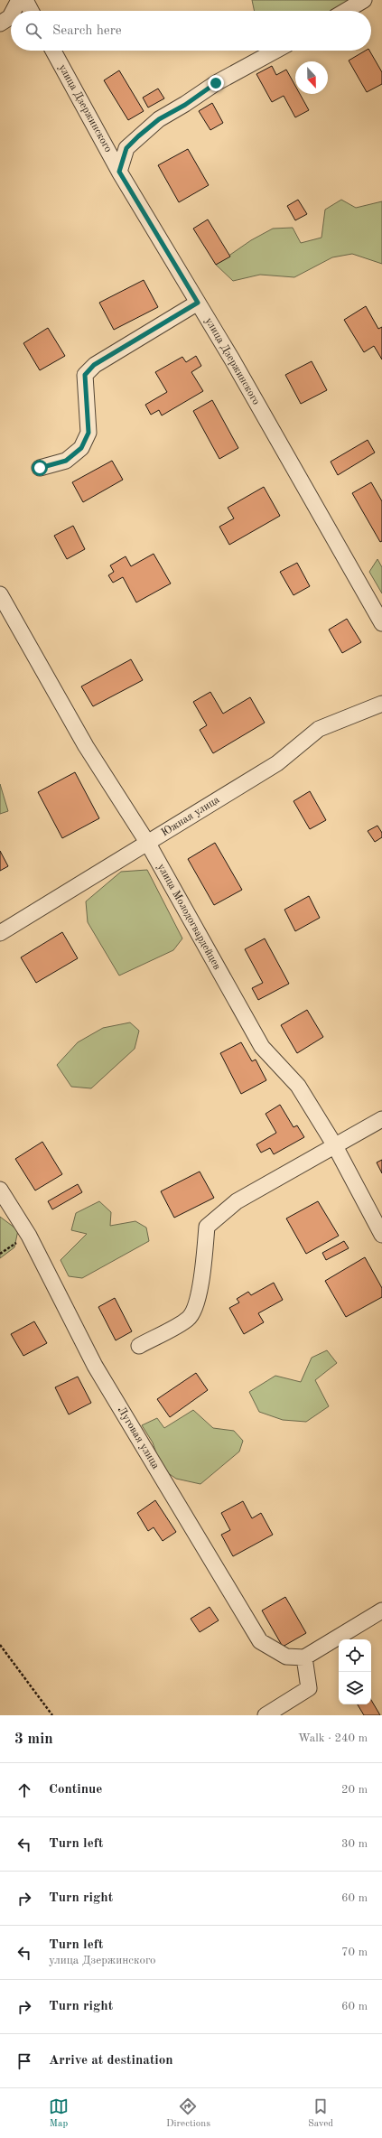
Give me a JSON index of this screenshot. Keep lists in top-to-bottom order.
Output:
{
  "streets": {
    "street": [
      "улица Дзержинского",
      "Южная улица",
      "улица Молодогвардейцев",
      "Луговая улица"
    ]
  },
  "crossings": [
    ["Южная улица", "улица Молодогвардейцев"]
  ],
  "north": "bottom",
  "page": {
    "search": "Search here",
    "heading": ["3 min", "Walk · 240 m"],
    "list": [
      ["Continue", "20 m"],
      ["Turn left", "30 m"],
      ["Turn right", "60 m"],
      ["Turn left", "улица Дзержинского", "70 m"],
      ["Turn right", "60 m"],
      "Arrive at destination"
    ],
    "nav": ["Map", "Directions", "Saved"]
  }
}
